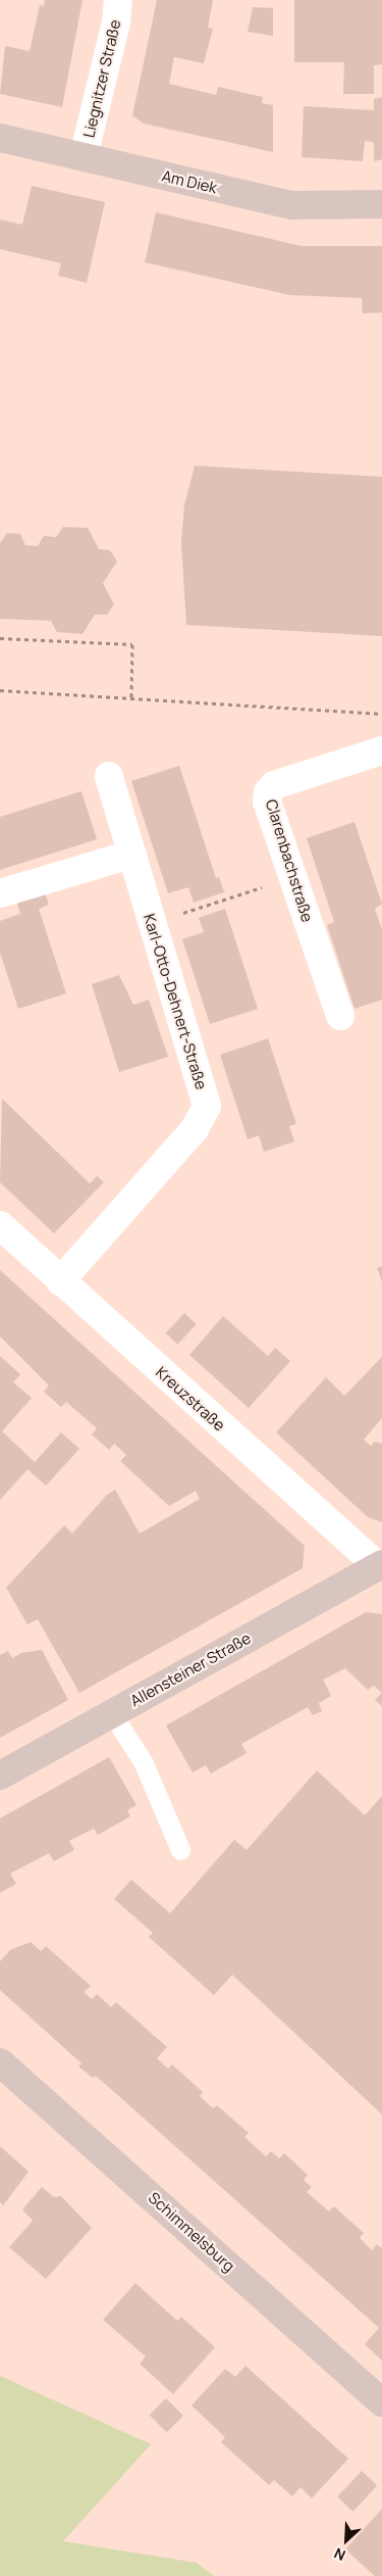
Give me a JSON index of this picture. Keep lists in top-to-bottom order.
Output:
{
  "streets": {
    "street": [
      "Liegnitzer Straße",
      "Am Diek",
      "Clarenbachstraße",
      "Karl-Otto-Dehnert-Straße",
      "Kreuzstraße",
      "Allensteiner Straße",
      "Schimmelsburg"
    ]
  },
  "crossings": [
    ["Liegnitzer Straße", "Am Diek"],
    ["Karl-Otto-Dehnert-Straße", "Kreuzstraße"],
    ["Kreuzstraße", "Allensteiner Straße"]
  ],
  "north": "bottom left"
}
